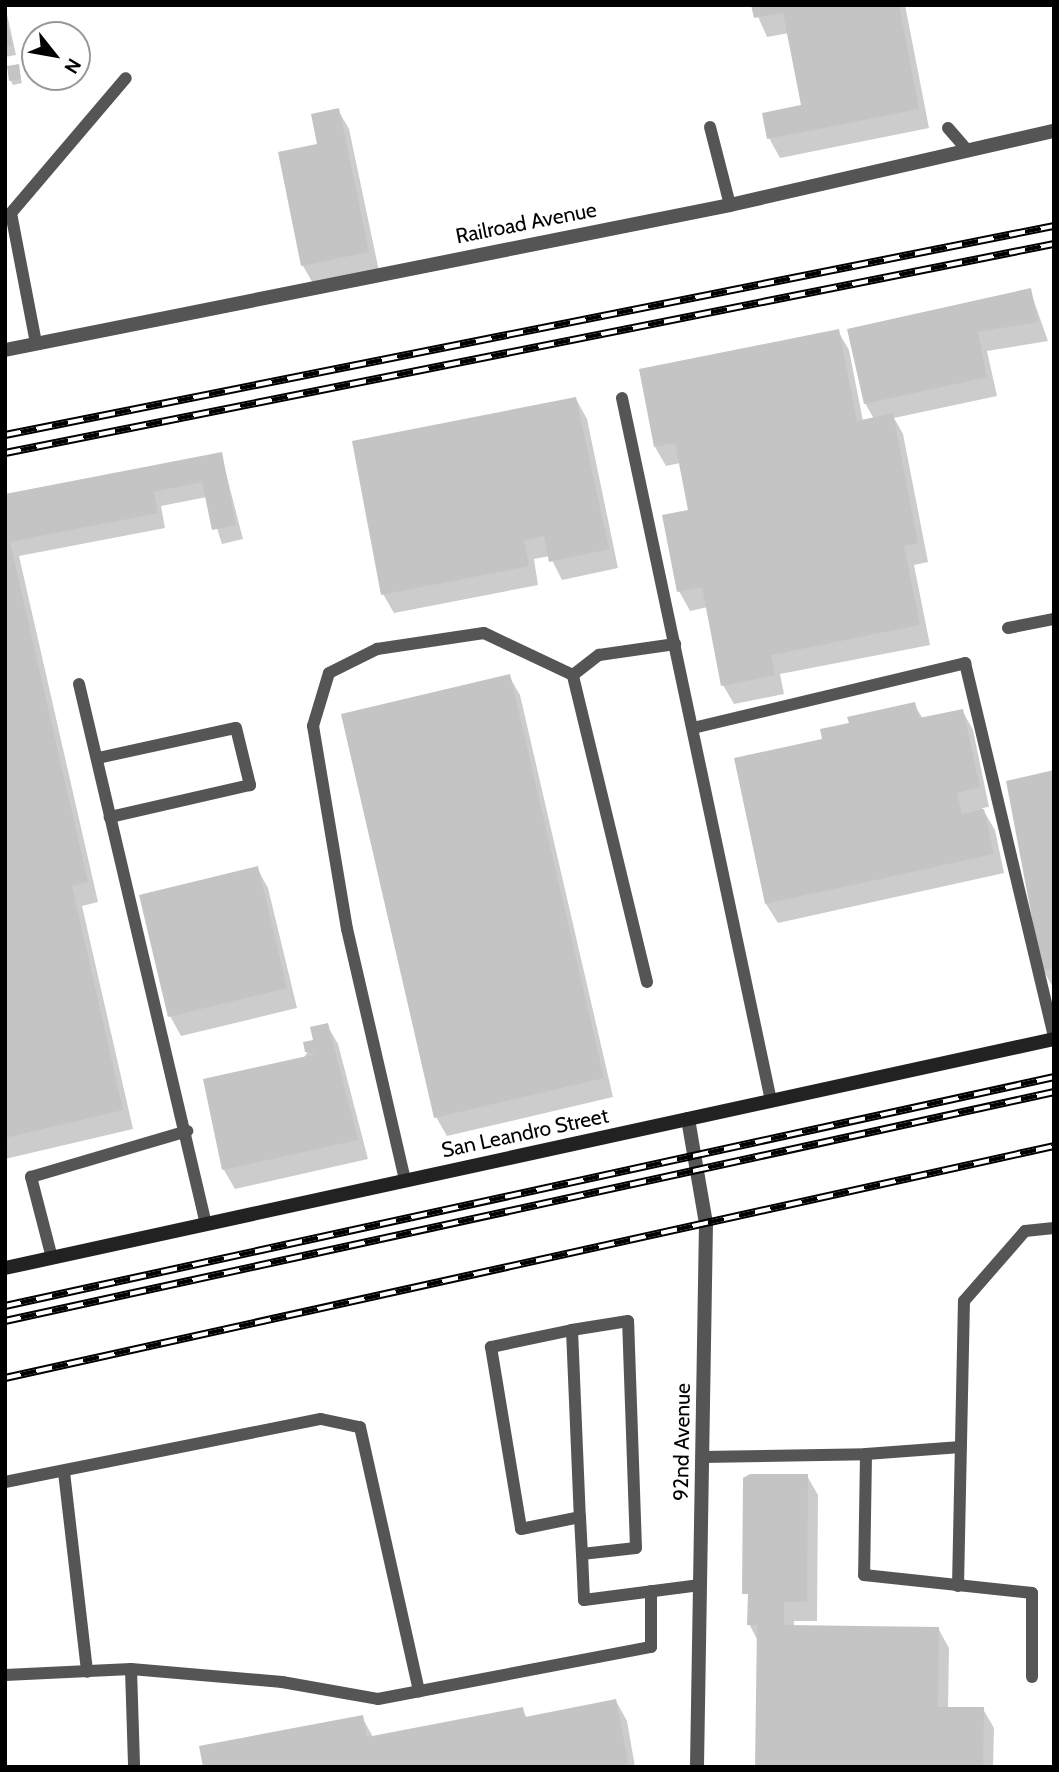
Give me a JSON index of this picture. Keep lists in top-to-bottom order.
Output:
{
  "streets": {
    "main road": ["San Leandro Street"],
    "street": ["Railroad Avenue", "92nd Avenue"]
  },
  "crossings": [
    ["San Leandro Street", "92nd Avenue"]
  ],
  "north": "bottom right"
}
